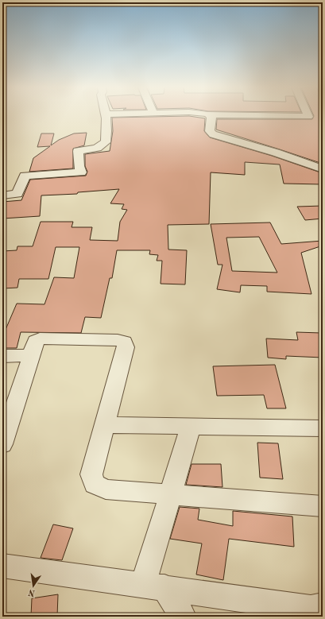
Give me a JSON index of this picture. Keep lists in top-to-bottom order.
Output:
{
  "north": "bottom"
}
